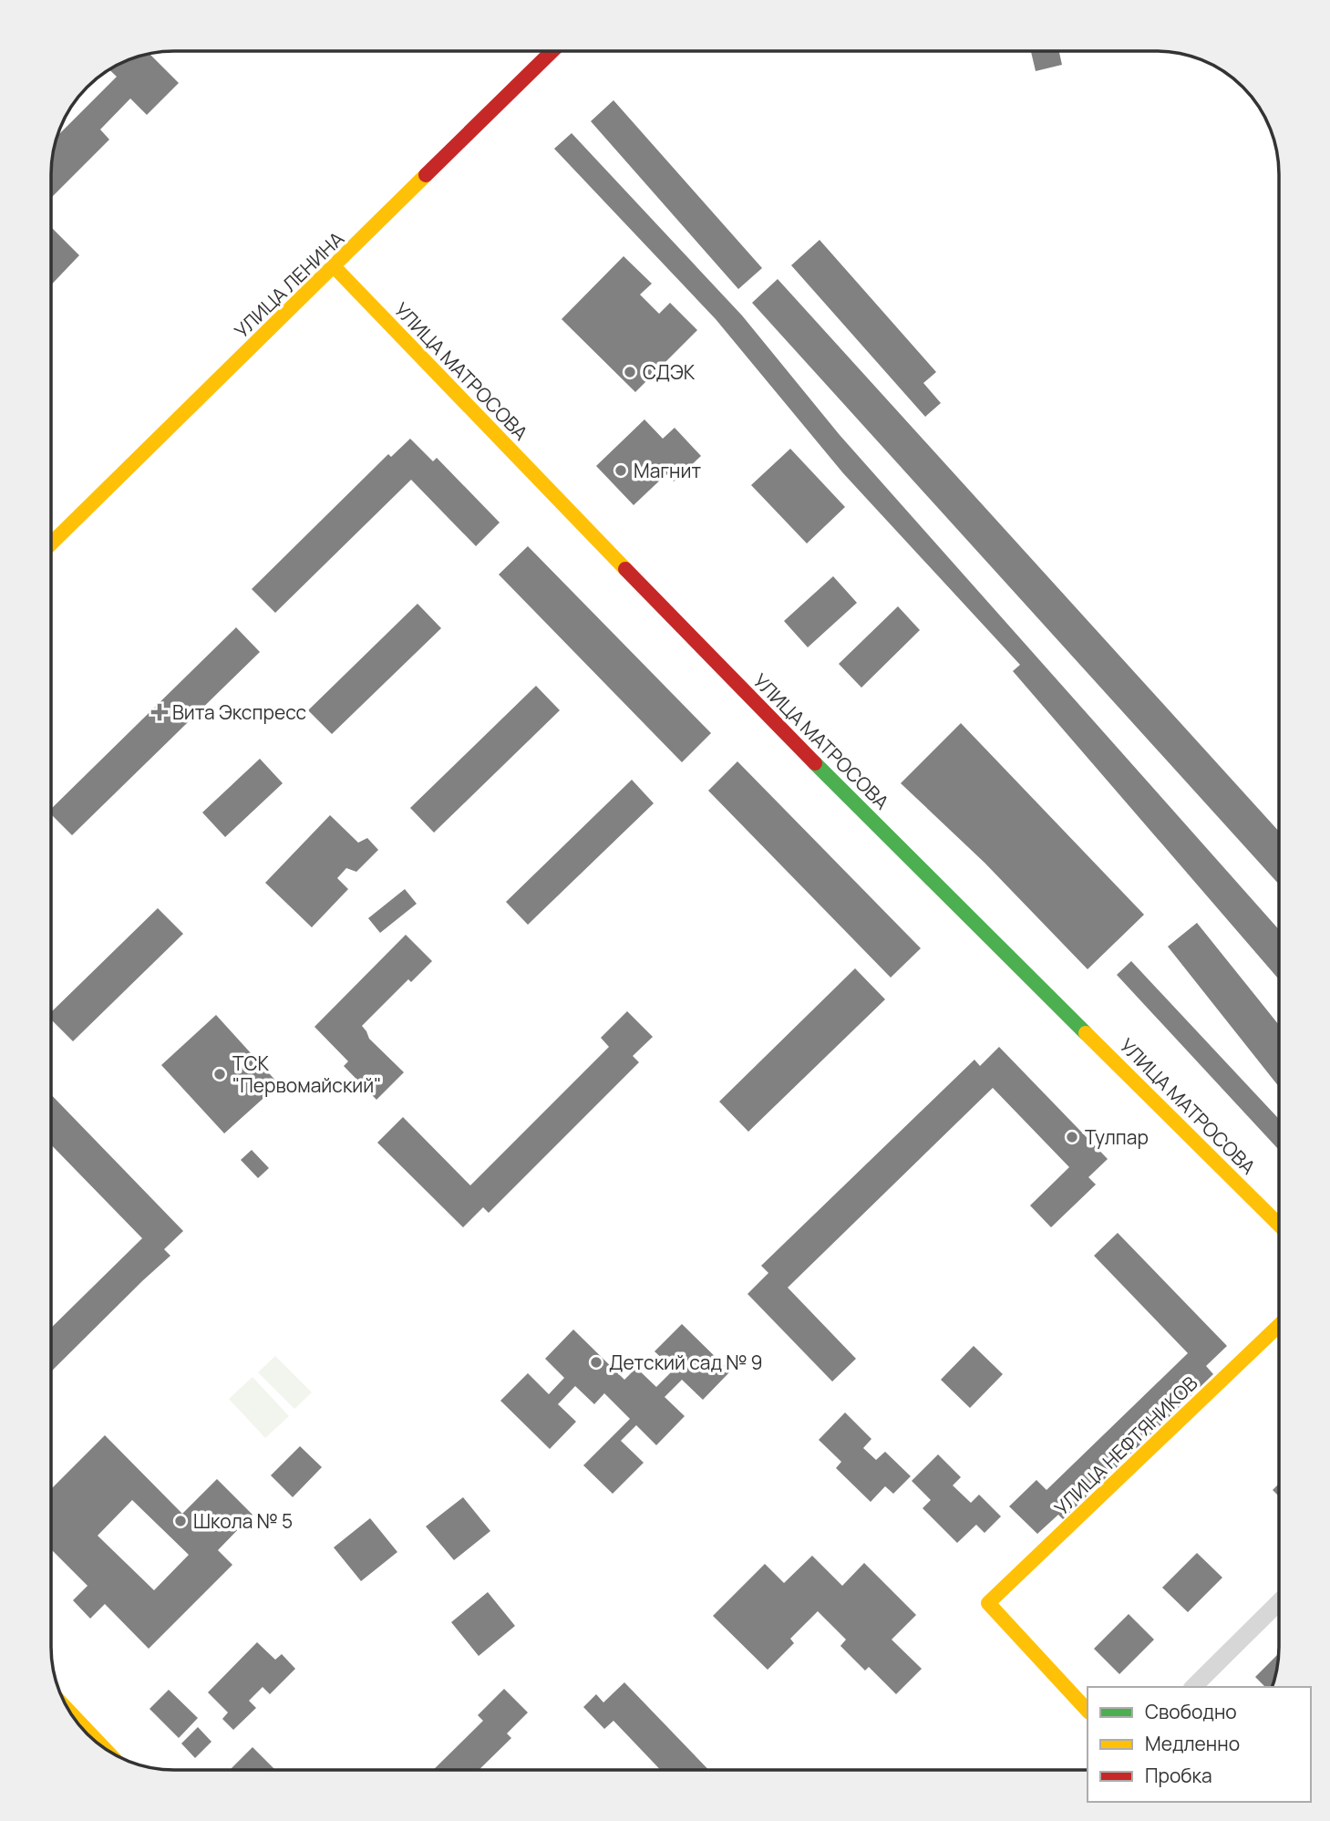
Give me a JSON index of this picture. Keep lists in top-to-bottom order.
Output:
{
  "streets": {
    "street": ["УЛИЦА ЛЕНИНА", "УЛИЦА МАТРОСОВА", "УЛИЦА НЕФТЯНИКОВ"]
  },
  "crossings": [
    ["УЛИЦА ЛЕНИНА", "УЛИЦА МАТРОСОВА"]
  ],
  "places": {
    "other": [
      "СДЭК",
      "Магнит",
      "ТСК \"Первомайский\"",
      "Тулпар",
      "Детский сад № 9",
      "Школа № 5"
    ],
    "health": ["Вита Экспресс"]
  },
  "legend": ["Свободно", "Медленно", "Пробка"]
}
